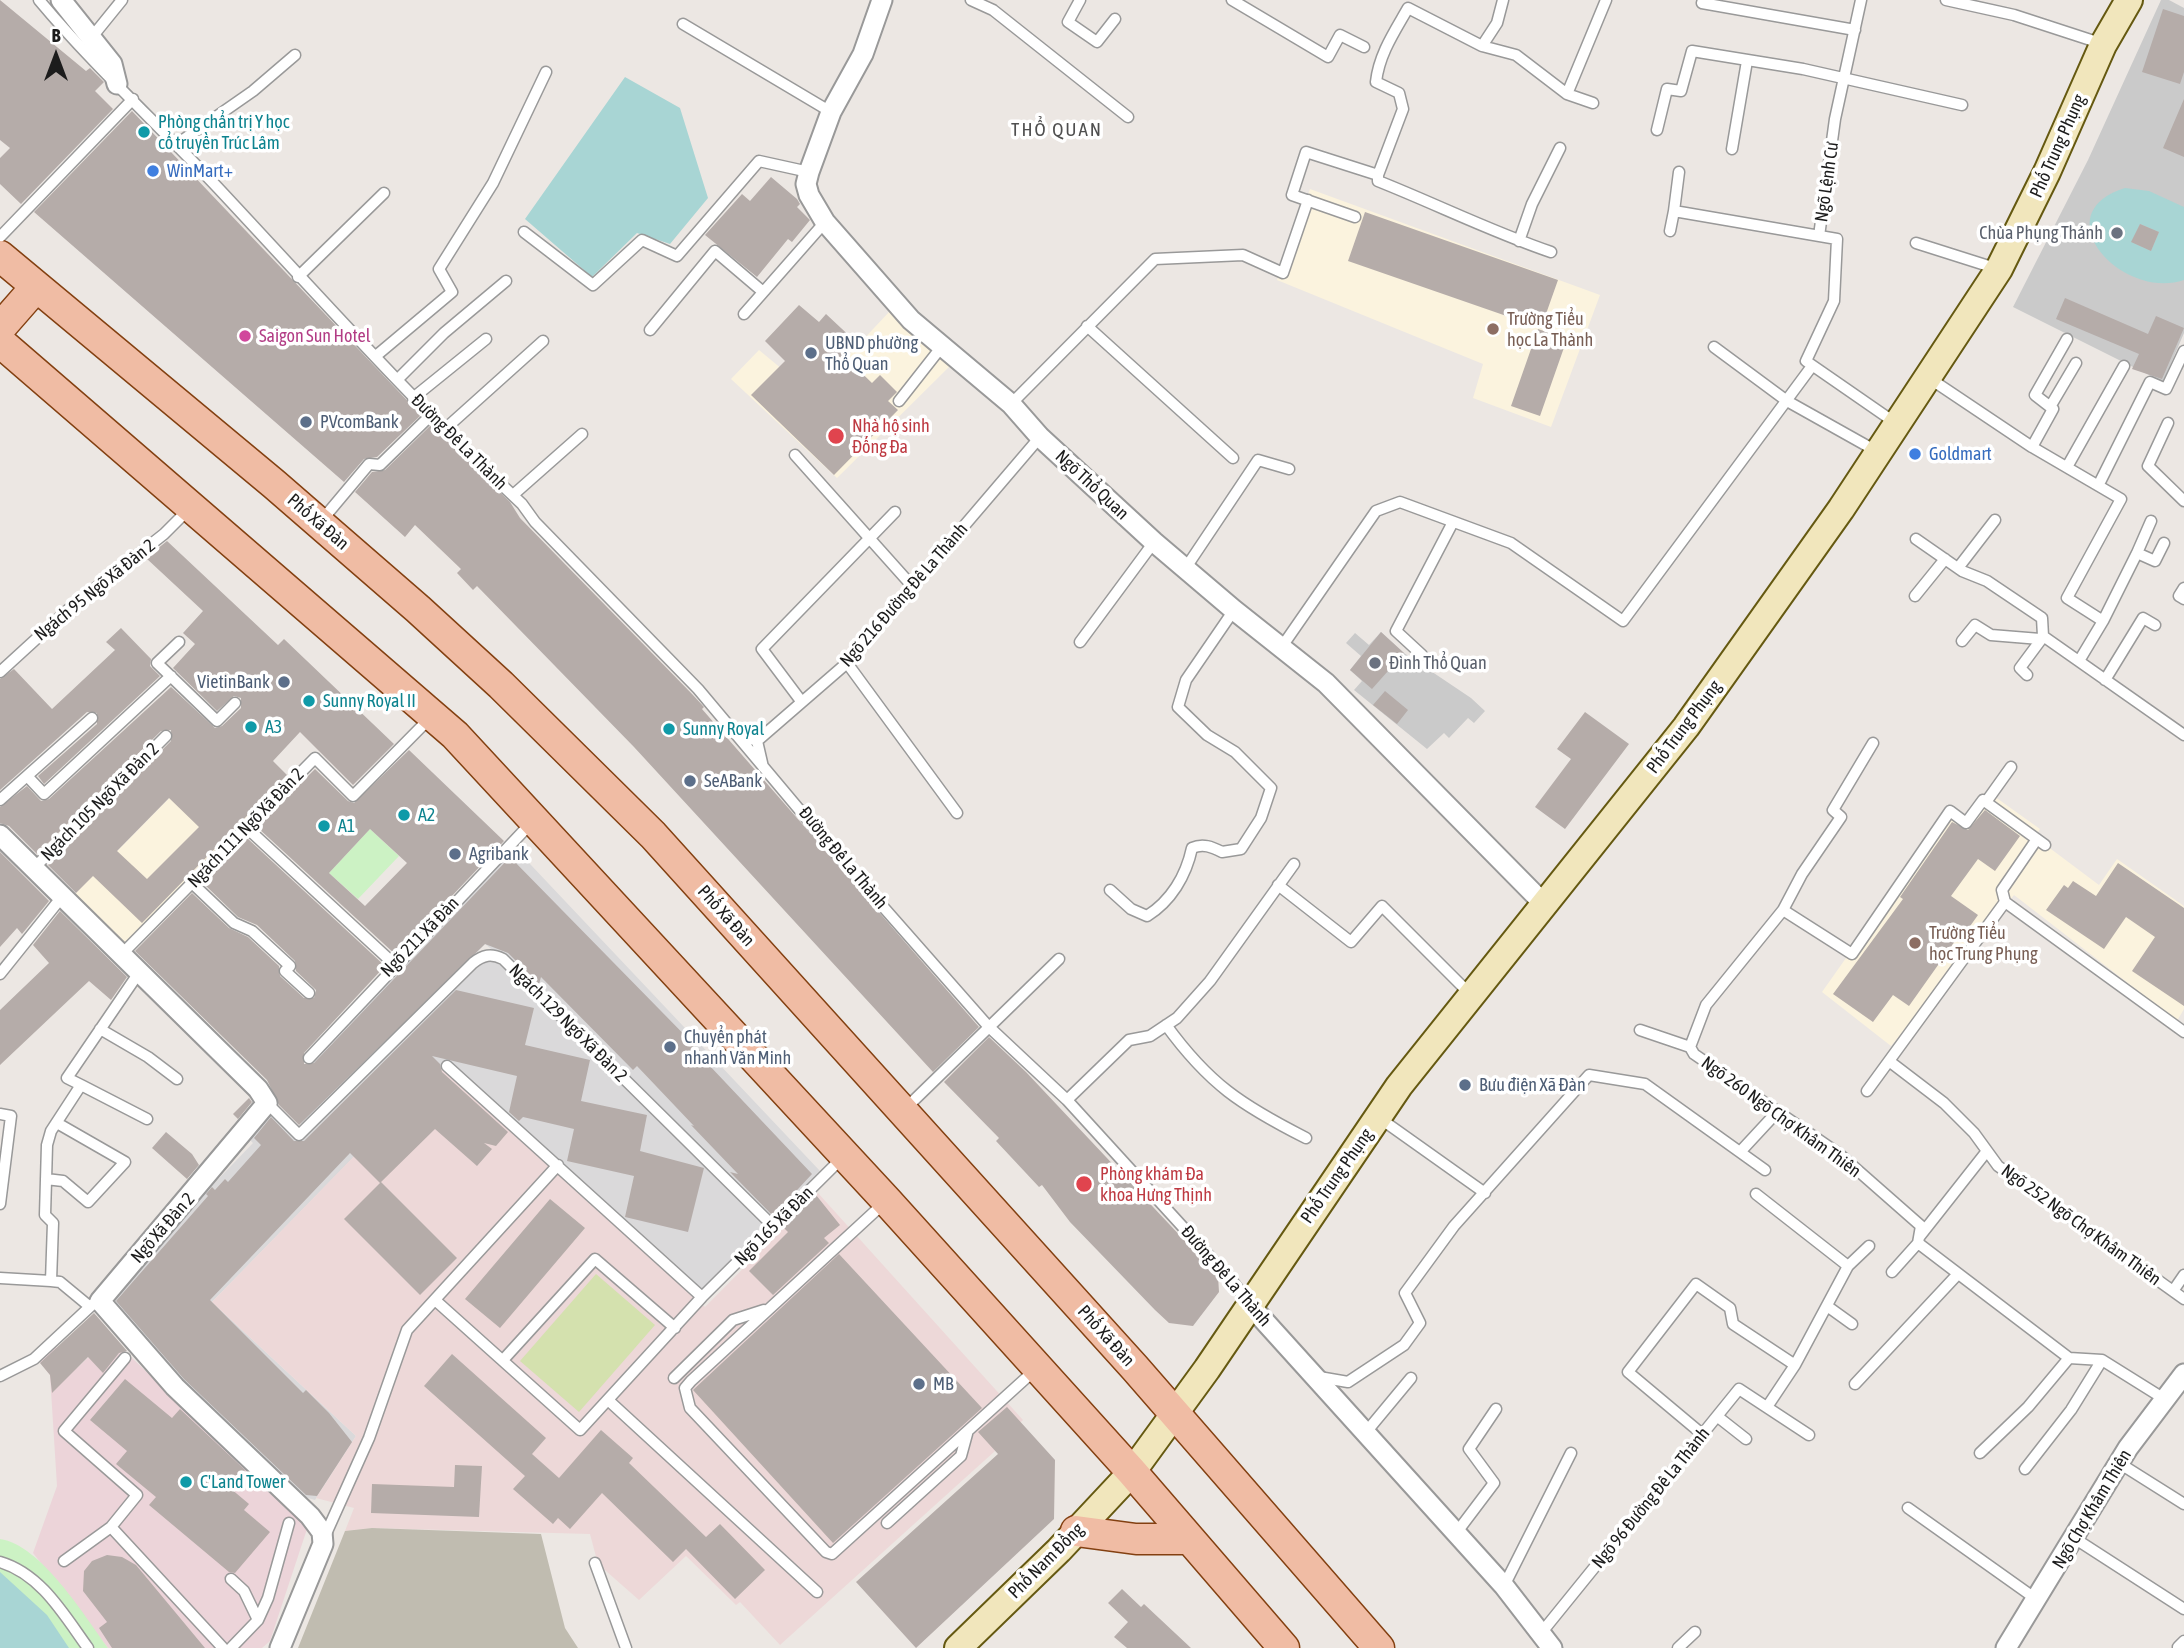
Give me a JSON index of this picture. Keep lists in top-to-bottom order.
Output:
{
  "streets": {
    "main road": ["Phố Xã Đàn"],
    "street": [
      "Phố Trung Phụng",
      "Đường Đê La Thành",
      "Ngõ Thổ Quan",
      "Ngõ Xã Đàn 2",
      "Ngõ Chợ Khâm Thiên",
      "Phố Nam Đồng"
    ],
    "lane": [
      "Ngõ Lệnh Cư",
      "Ngách 95 Ngõ Xã Đàn 2",
      "Ngõ 216 Đường Đê La Thành",
      "Ngách 105 Ngõ Xã Đàn 2",
      "Ngách 111 Ngõ Xã Đàn 2",
      "Ngõ 211 Xã Đàn",
      "Ngách 129 Ngõ Xã Đàn 2",
      "Ngõ 260 Ngõ Chợ Khâm Thiên",
      "Ngõ 252 Ngõ Chợ Khâm Thiên",
      "Ngõ 165 Xã Đàn",
      "Ngõ 96 Đường Đê La Thành"
    ]
  },
  "crossings": [
    ["Phố Trung Phụng", "Đường Đê La Thành"],
    ["Phố Trung Phụng", "Ngõ Thổ Quan"],
    ["Phố Trung Phụng", "Phố Xã Đàn"],
    ["Phố Trung Phụng", "Phố Nam Đồng"],
    ["Đường Đê La Thành", "Ngõ 96 Đường Đê La Thành"],
    ["Ngõ Thổ Quan", "Ngõ 216 Đường Đê La Thành"],
    ["Phố Xã Đàn", "Phố Nam Đồng"],
    ["Ngách 129 Ngõ Xã Đàn 2", "Ngõ 165 Xã Đàn"],
    ["Ngách 129 Ngõ Xã Đàn 2", "Ngõ Xã Đàn 2"]
  ],
  "districts": ["THỔ QUAN"],
  "places": [
    "Phòng chẩn trị Y học cổ truyền Trúc Lâm",
    "WinMart+",
    "Chùa Phụng Thánh",
    "Trường Tiểu học La Thành",
    "Saigon Sun Hotel",
    "UBND phường Thổ Quan",
    "PVcomBank",
    "Nhà hộ sinh Đống Đa",
    "Goldmart",
    "Đình Thổ Quan",
    "VietinBank",
    "Sunny Royal II",
    "A3",
    "Sunny Royal",
    "SeABank",
    "A2",
    "A1",
    "Agribank",
    "Trường Tiểu học Trung Phụng",
    "Chuyển phát nhanh Văn Minh",
    "Bưu điện Xã Đàn",
    "Phòng khám Đa khoa Hưng Thịnh",
    "MB",
    "C'Land Tower"
  ],
  "north": "top"
}
